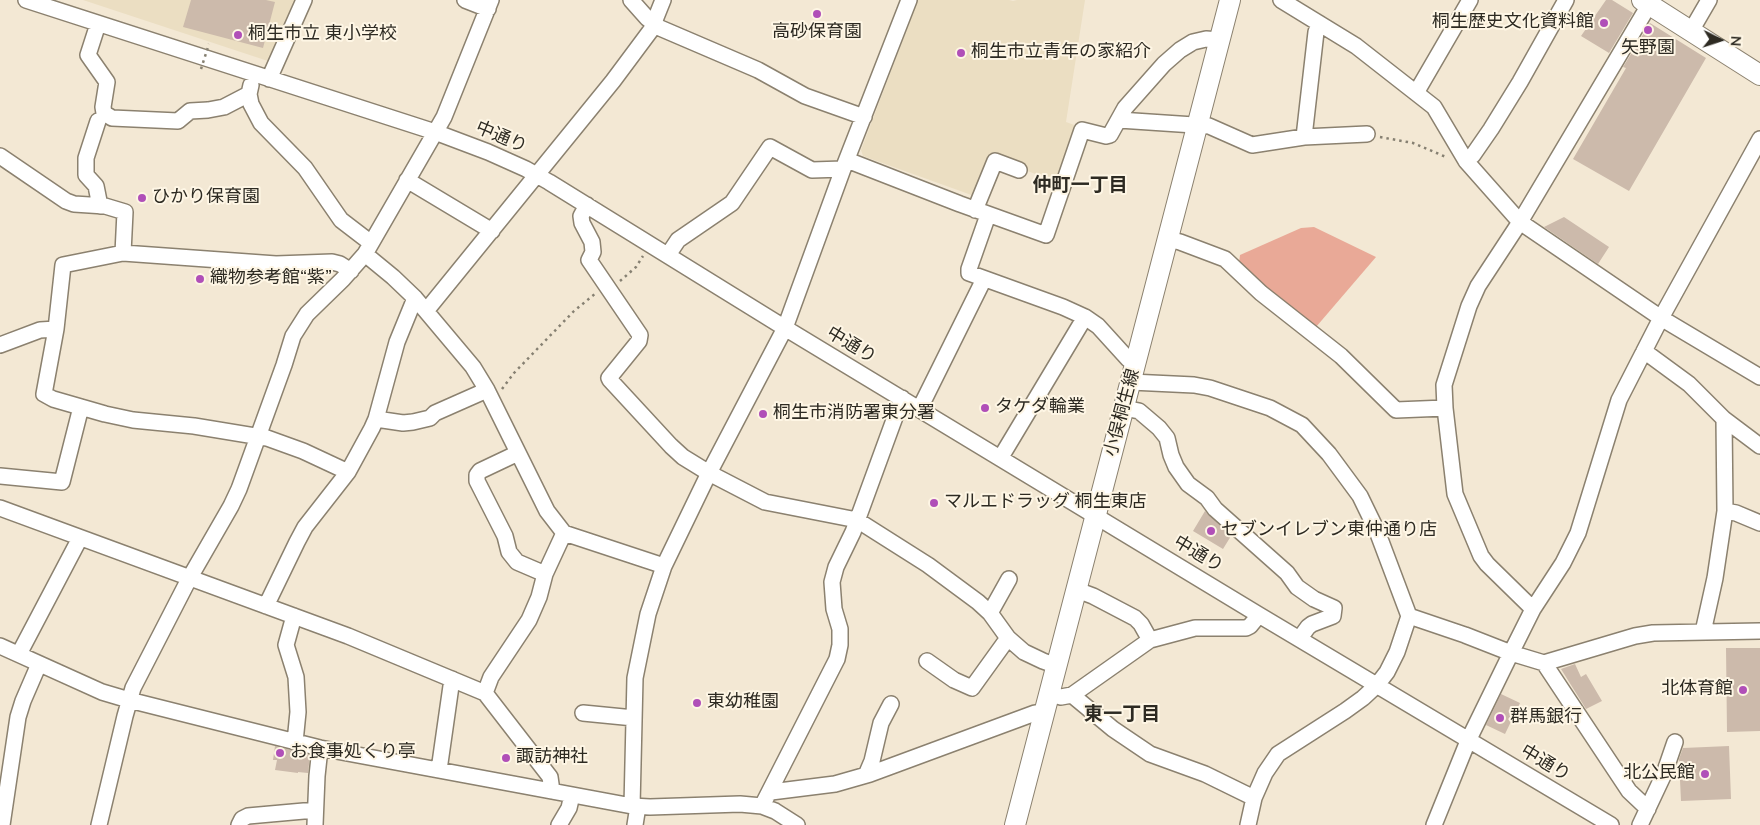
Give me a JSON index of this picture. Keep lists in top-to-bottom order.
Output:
{
  "streets": {
    "main road": ["小俣桐生線"],
    "street": ["中通り"]
  },
  "crossings": [
    ["中通り", "小俣桐生線"]
  ],
  "districts": ["仲町一丁目", "東一丁目"],
  "places": [
    "高砂保育園",
    "桐生歴史文化資料館",
    "矢野園",
    "桐生市立 東小学校",
    "桐生市立青年の家紹介",
    "ひかり保育園",
    "織物参考館“紫”",
    "タケダ輪業",
    "桐生市消防署東分署",
    "マルエドラッグ 桐生東店",
    "セブンイレブン東仲通り店",
    "北体育館",
    "東幼稚園",
    "群馬銀行",
    "お食事処くり亭",
    "諏訪神社",
    "北公民館"
  ],
  "north": "right"
}
